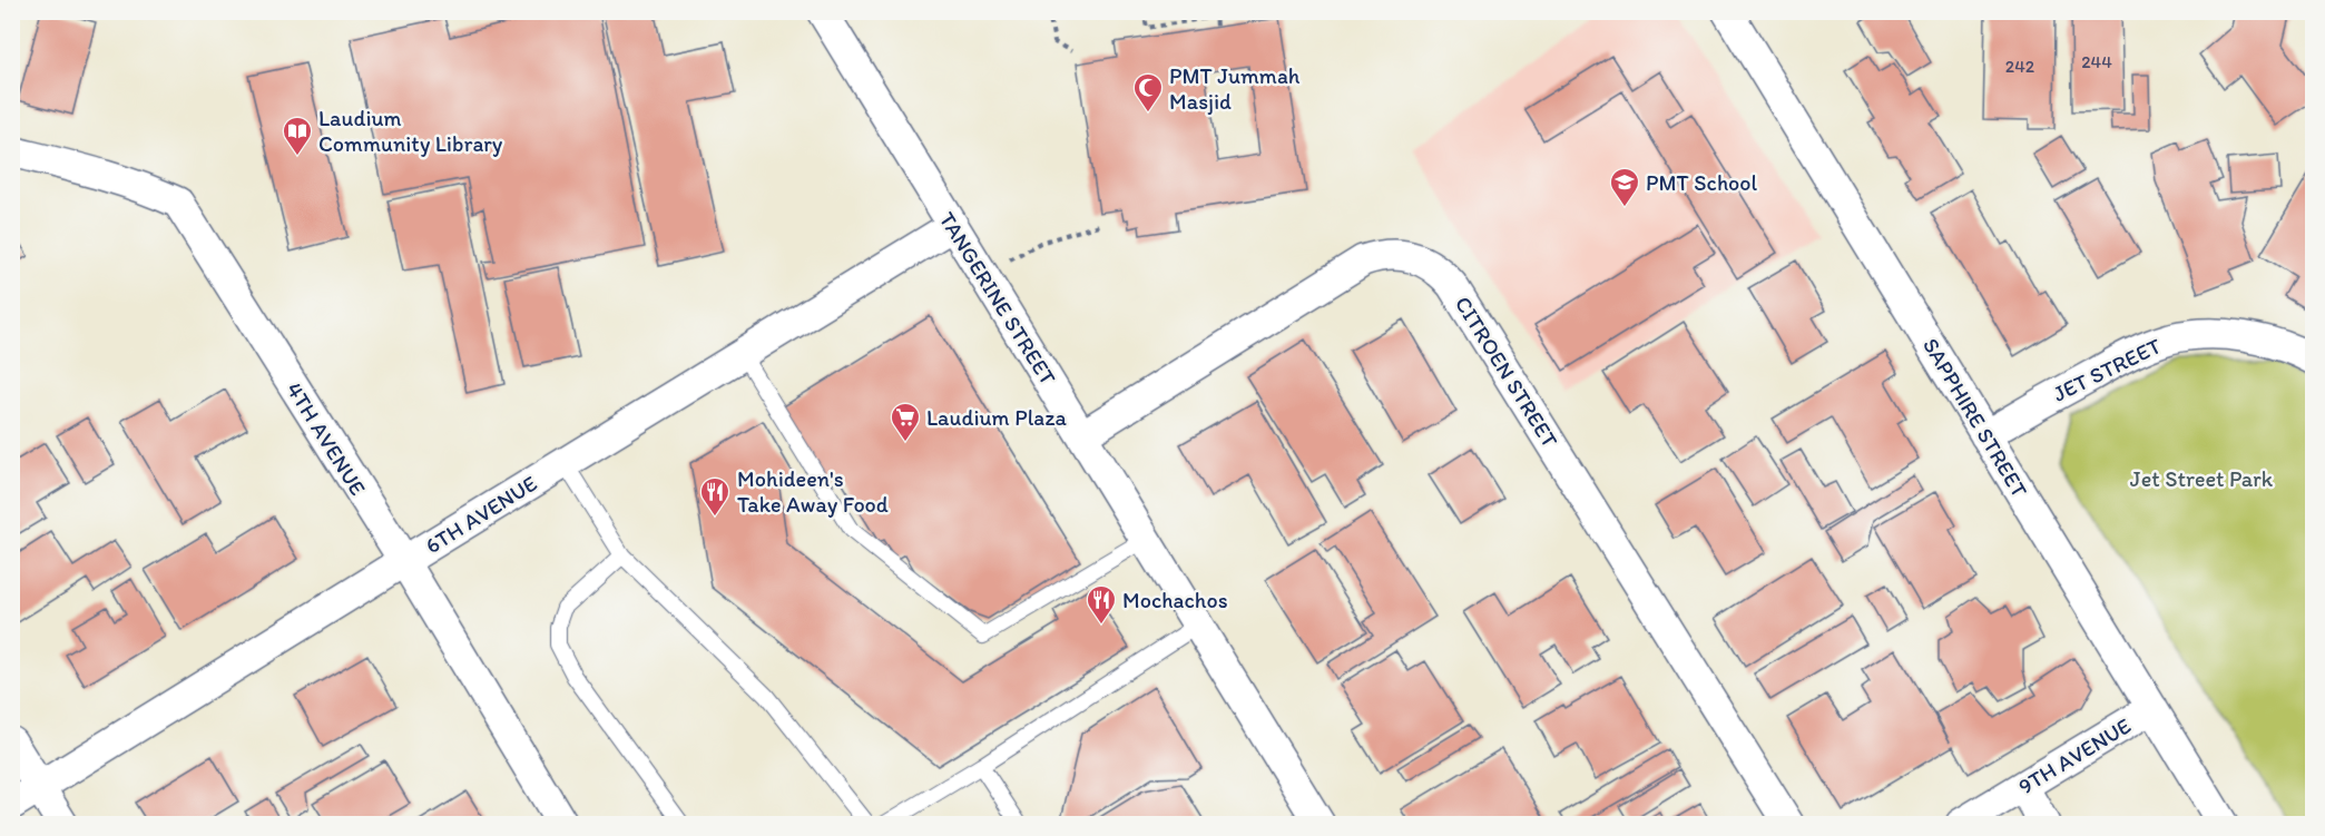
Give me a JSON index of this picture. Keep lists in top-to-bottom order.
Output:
{
  "streets": {
    "street": [
      "TANGERINE STREET",
      "JET STREET",
      "CITROEN STREET",
      "SAPPHIRE STREET",
      "4TH AVENUE",
      "6TH AVENUE",
      "9TH AVENUE"
    ]
  },
  "crossings": [
    ["TANGERINE STREET", "CITROEN STREET"],
    ["TANGERINE STREET", "6TH AVENUE"],
    ["JET STREET", "SAPPHIRE STREET"],
    ["SAPPHIRE STREET", "9TH AVENUE"],
    ["4TH AVENUE", "6TH AVENUE"]
  ],
  "parks": ["Jet Street Park"],
  "places": {
    "mosque": ["PMT Jummah Masjid"],
    "library": ["Laudium Community Library"],
    "school or university": ["PMT School"],
    "supermarket": ["Laudium Plaza"],
    "restaurant": ["Mohideen's Take Away Food", "Mochachos"]
  },
  "house_numbers": ["244", "242"]
}
